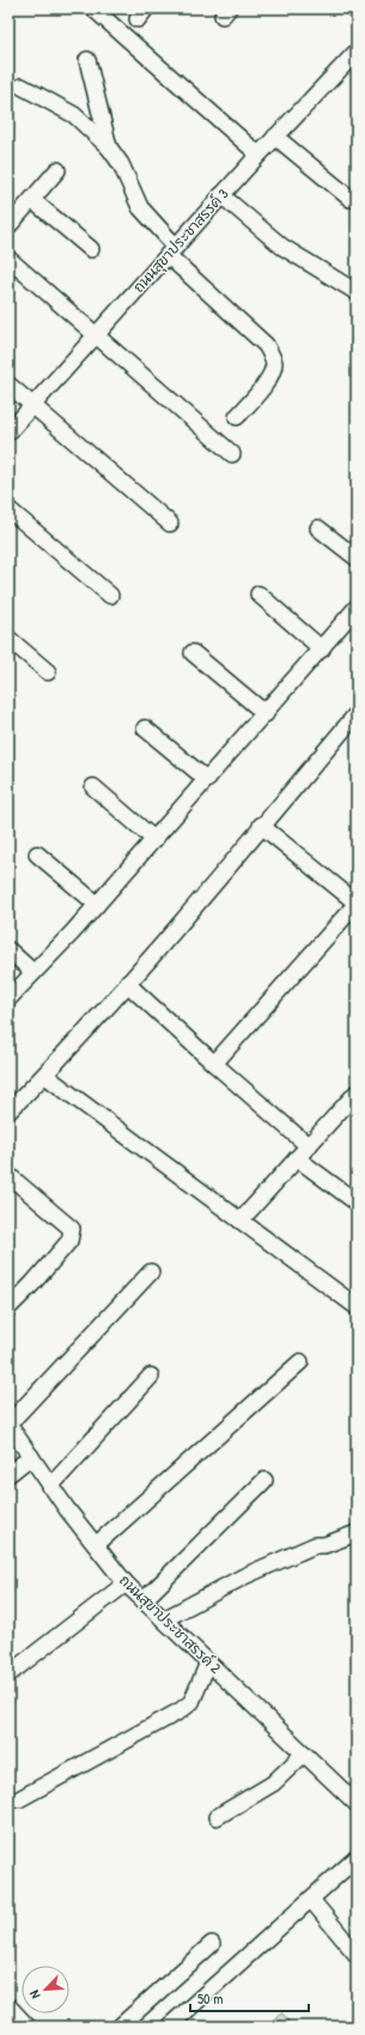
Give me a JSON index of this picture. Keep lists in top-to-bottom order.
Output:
{
  "streets": {
    "street": ["ถนนสุขาประชาสรรค์ 3", "ถนนสุขาประชาสรรค์ 2"]
  },
  "scale_bar": "50 m",
  "north": "bottom left"
}
